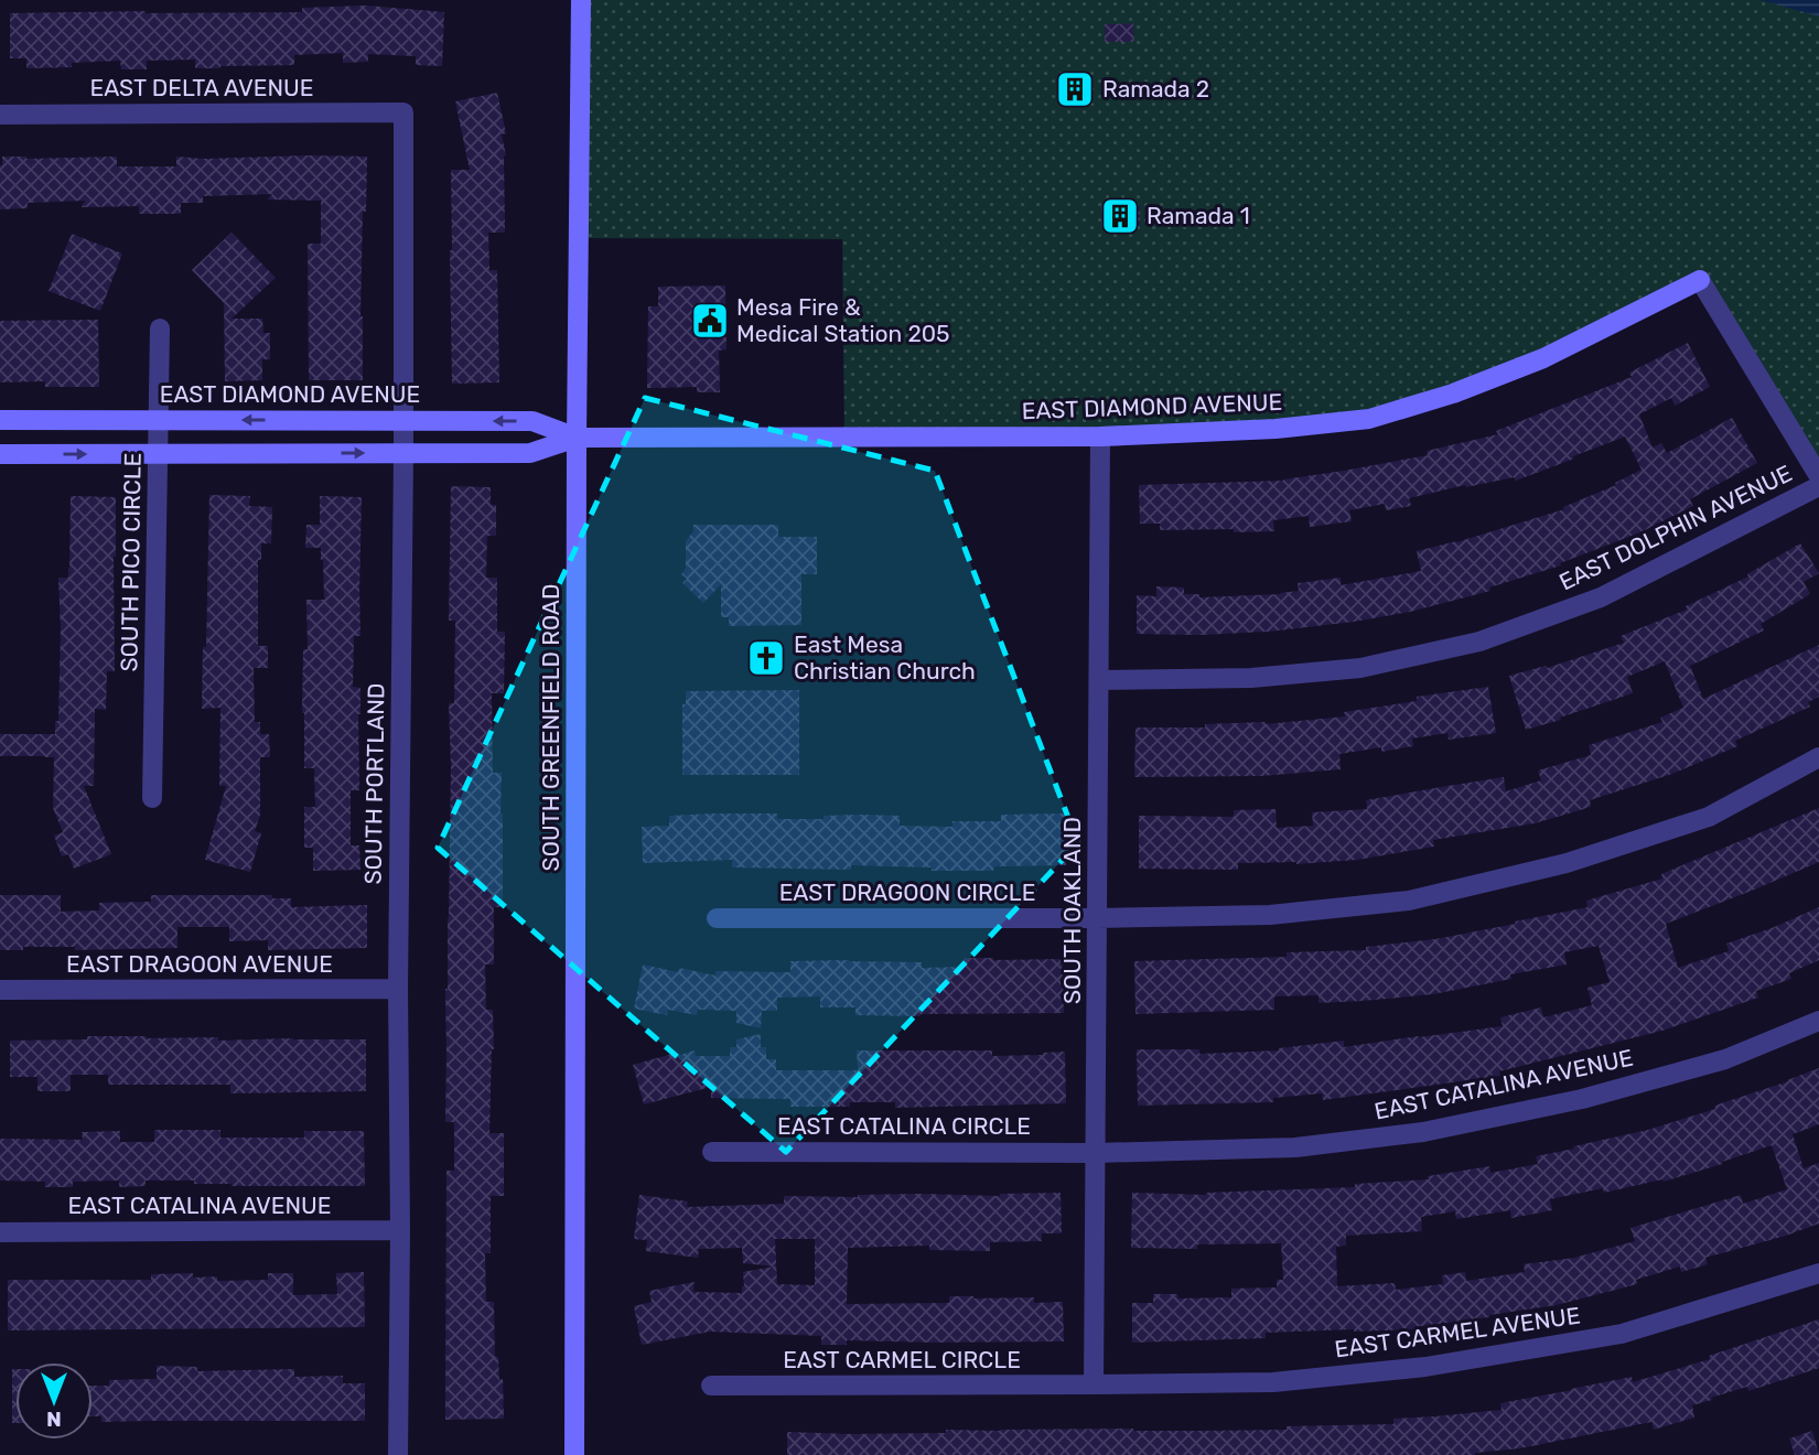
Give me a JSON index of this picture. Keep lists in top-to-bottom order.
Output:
{
  "streets": {
    "street": [
      "EAST DELTA AVENUE",
      "EAST DIAMOND AVENUE",
      "EAST DOLPHIN AVENUE",
      "SOUTH PICO CIRCLE",
      "SOUTH GREENFIELD ROAD",
      "SOUTH PORTLAND",
      "EAST DRAGOON CIRCLE",
      "SOUTH OAKLAND",
      "EAST DRAGOON AVENUE",
      "EAST CATALINA AVENUE",
      "EAST CATALINA CIRCLE",
      "EAST CARMEL AVENUE",
      "EAST CARMEL CIRCLE"
    ]
  },
  "crossings": [
    ["EAST DELTA AVENUE", "SOUTH PORTLAND"],
    ["EAST DIAMOND AVENUE", "SOUTH PICO CIRCLE"],
    ["EAST DIAMOND AVENUE", "SOUTH GREENFIELD ROAD"],
    ["EAST DIAMOND AVENUE", "SOUTH PORTLAND"],
    ["EAST DIAMOND AVENUE", "SOUTH OAKLAND"],
    ["EAST DOLPHIN AVENUE", "SOUTH OAKLAND"],
    ["SOUTH PORTLAND", "EAST DRAGOON AVENUE"],
    ["SOUTH PORTLAND", "EAST CATALINA AVENUE"],
    ["EAST DRAGOON CIRCLE", "SOUTH OAKLAND"],
    ["SOUTH OAKLAND", "EAST CATALINA AVENUE"],
    ["SOUTH OAKLAND", "EAST CATALINA CIRCLE"],
    ["SOUTH OAKLAND", "EAST CARMEL AVENUE"],
    ["SOUTH OAKLAND", "EAST CARMEL CIRCLE"],
    ["EAST CATALINA AVENUE", "EAST CATALINA CIRCLE"],
    ["EAST CARMEL AVENUE", "EAST CARMEL CIRCLE"]
  ],
  "places": {
    "building": ["Ramada 2", "Ramada 1"],
    "public building": ["Mesa Fire & Medical Station 205"],
    "church": ["East Mesa Christian Church"]
  },
  "north": "bottom"
}
